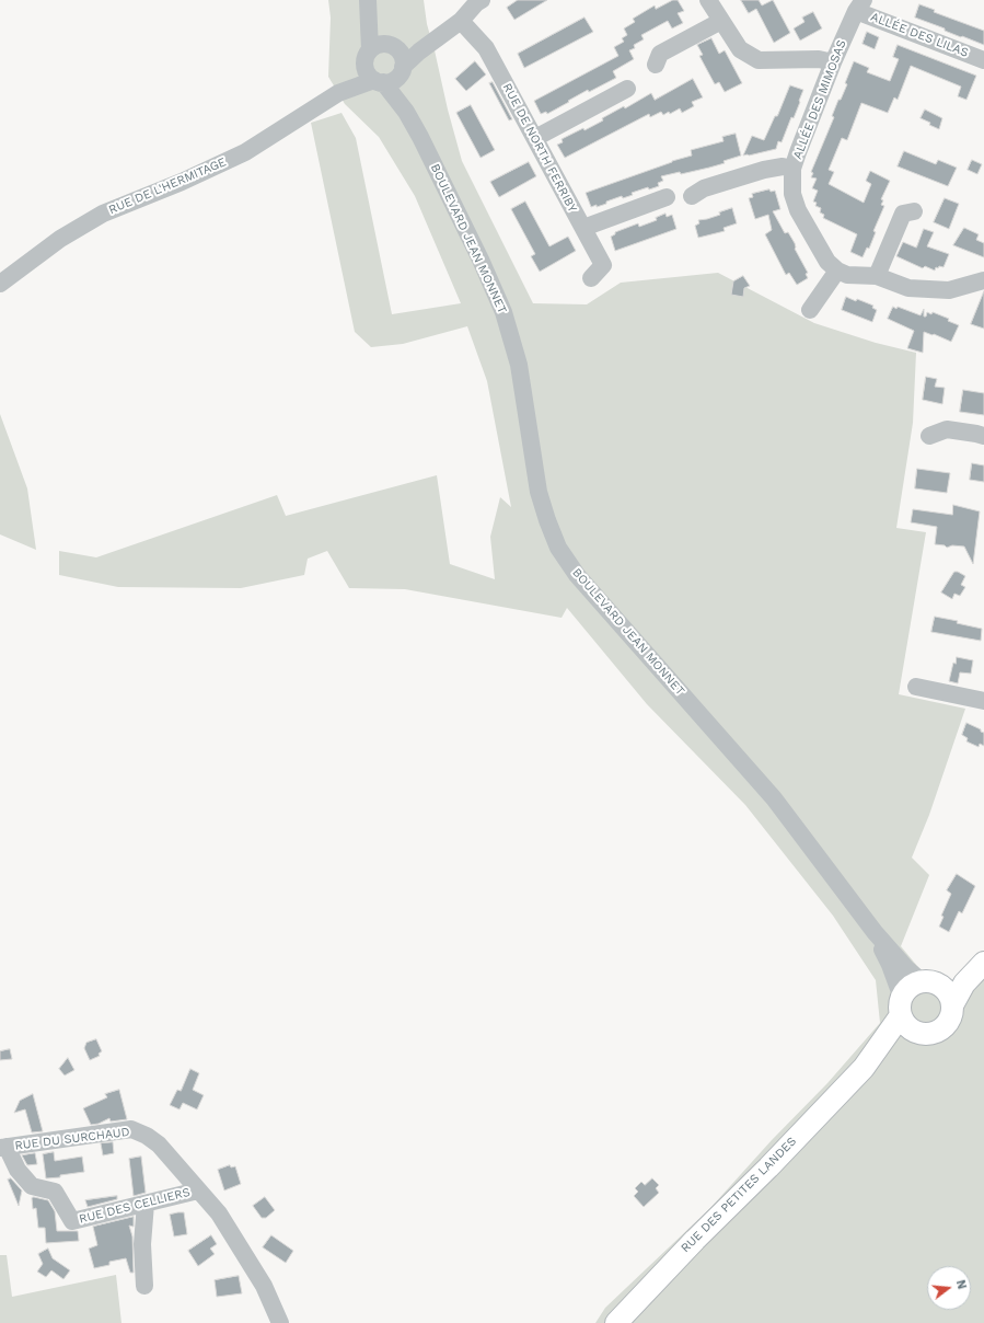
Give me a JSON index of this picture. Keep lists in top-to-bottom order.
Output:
{
  "streets": {
    "main road": ["RUE DES PETITES LANDES"],
    "street": [
      "ALLÉE DES LILAS",
      "ALLÉE DES MIMOSAS",
      "RUE DE NORTH FERRIBY",
      "RUE DE L'HERMITAGE",
      "BOULEVARD JEAN MONNET",
      "RUE DU SURCHAUD",
      "RUE DES CELLIERS"
    ]
  },
  "crossings": [
    ["ALLÉE DES LILAS", "ALLÉE DES MIMOSAS"],
    ["RUE DE L'HERMITAGE", "BOULEVARD JEAN MONNET"],
    ["BOULEVARD JEAN MONNET", "RUE DES PETITES LANDES"],
    ["RUE DU SURCHAUD", "RUE DES CELLIERS"]
  ],
  "north": "right"
}
